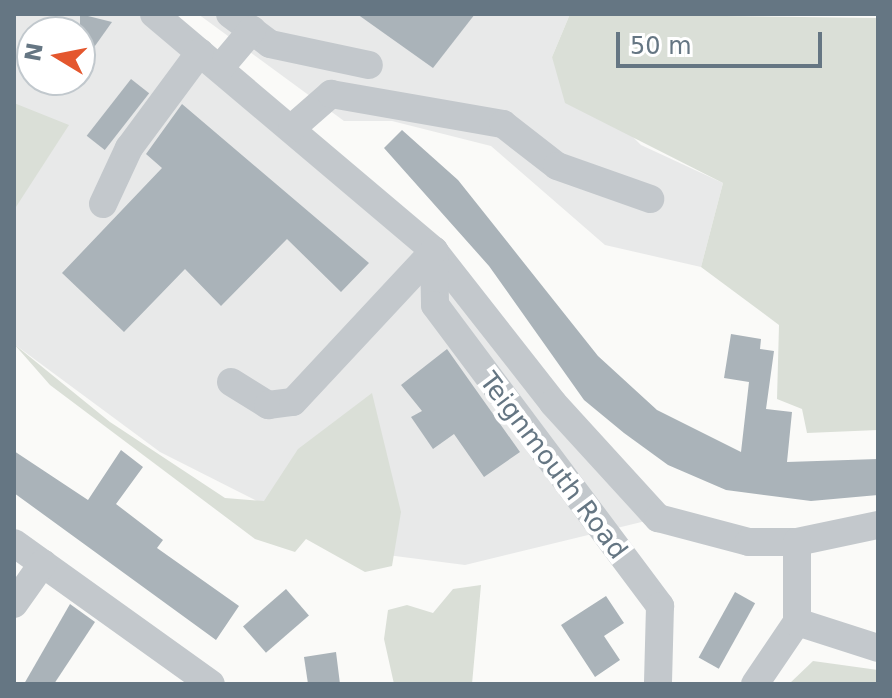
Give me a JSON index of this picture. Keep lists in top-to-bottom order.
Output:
{
  "streets": {
    "street": ["Teignmouth Road"]
  },
  "scale_bar": "50 m",
  "north": "left"
}
